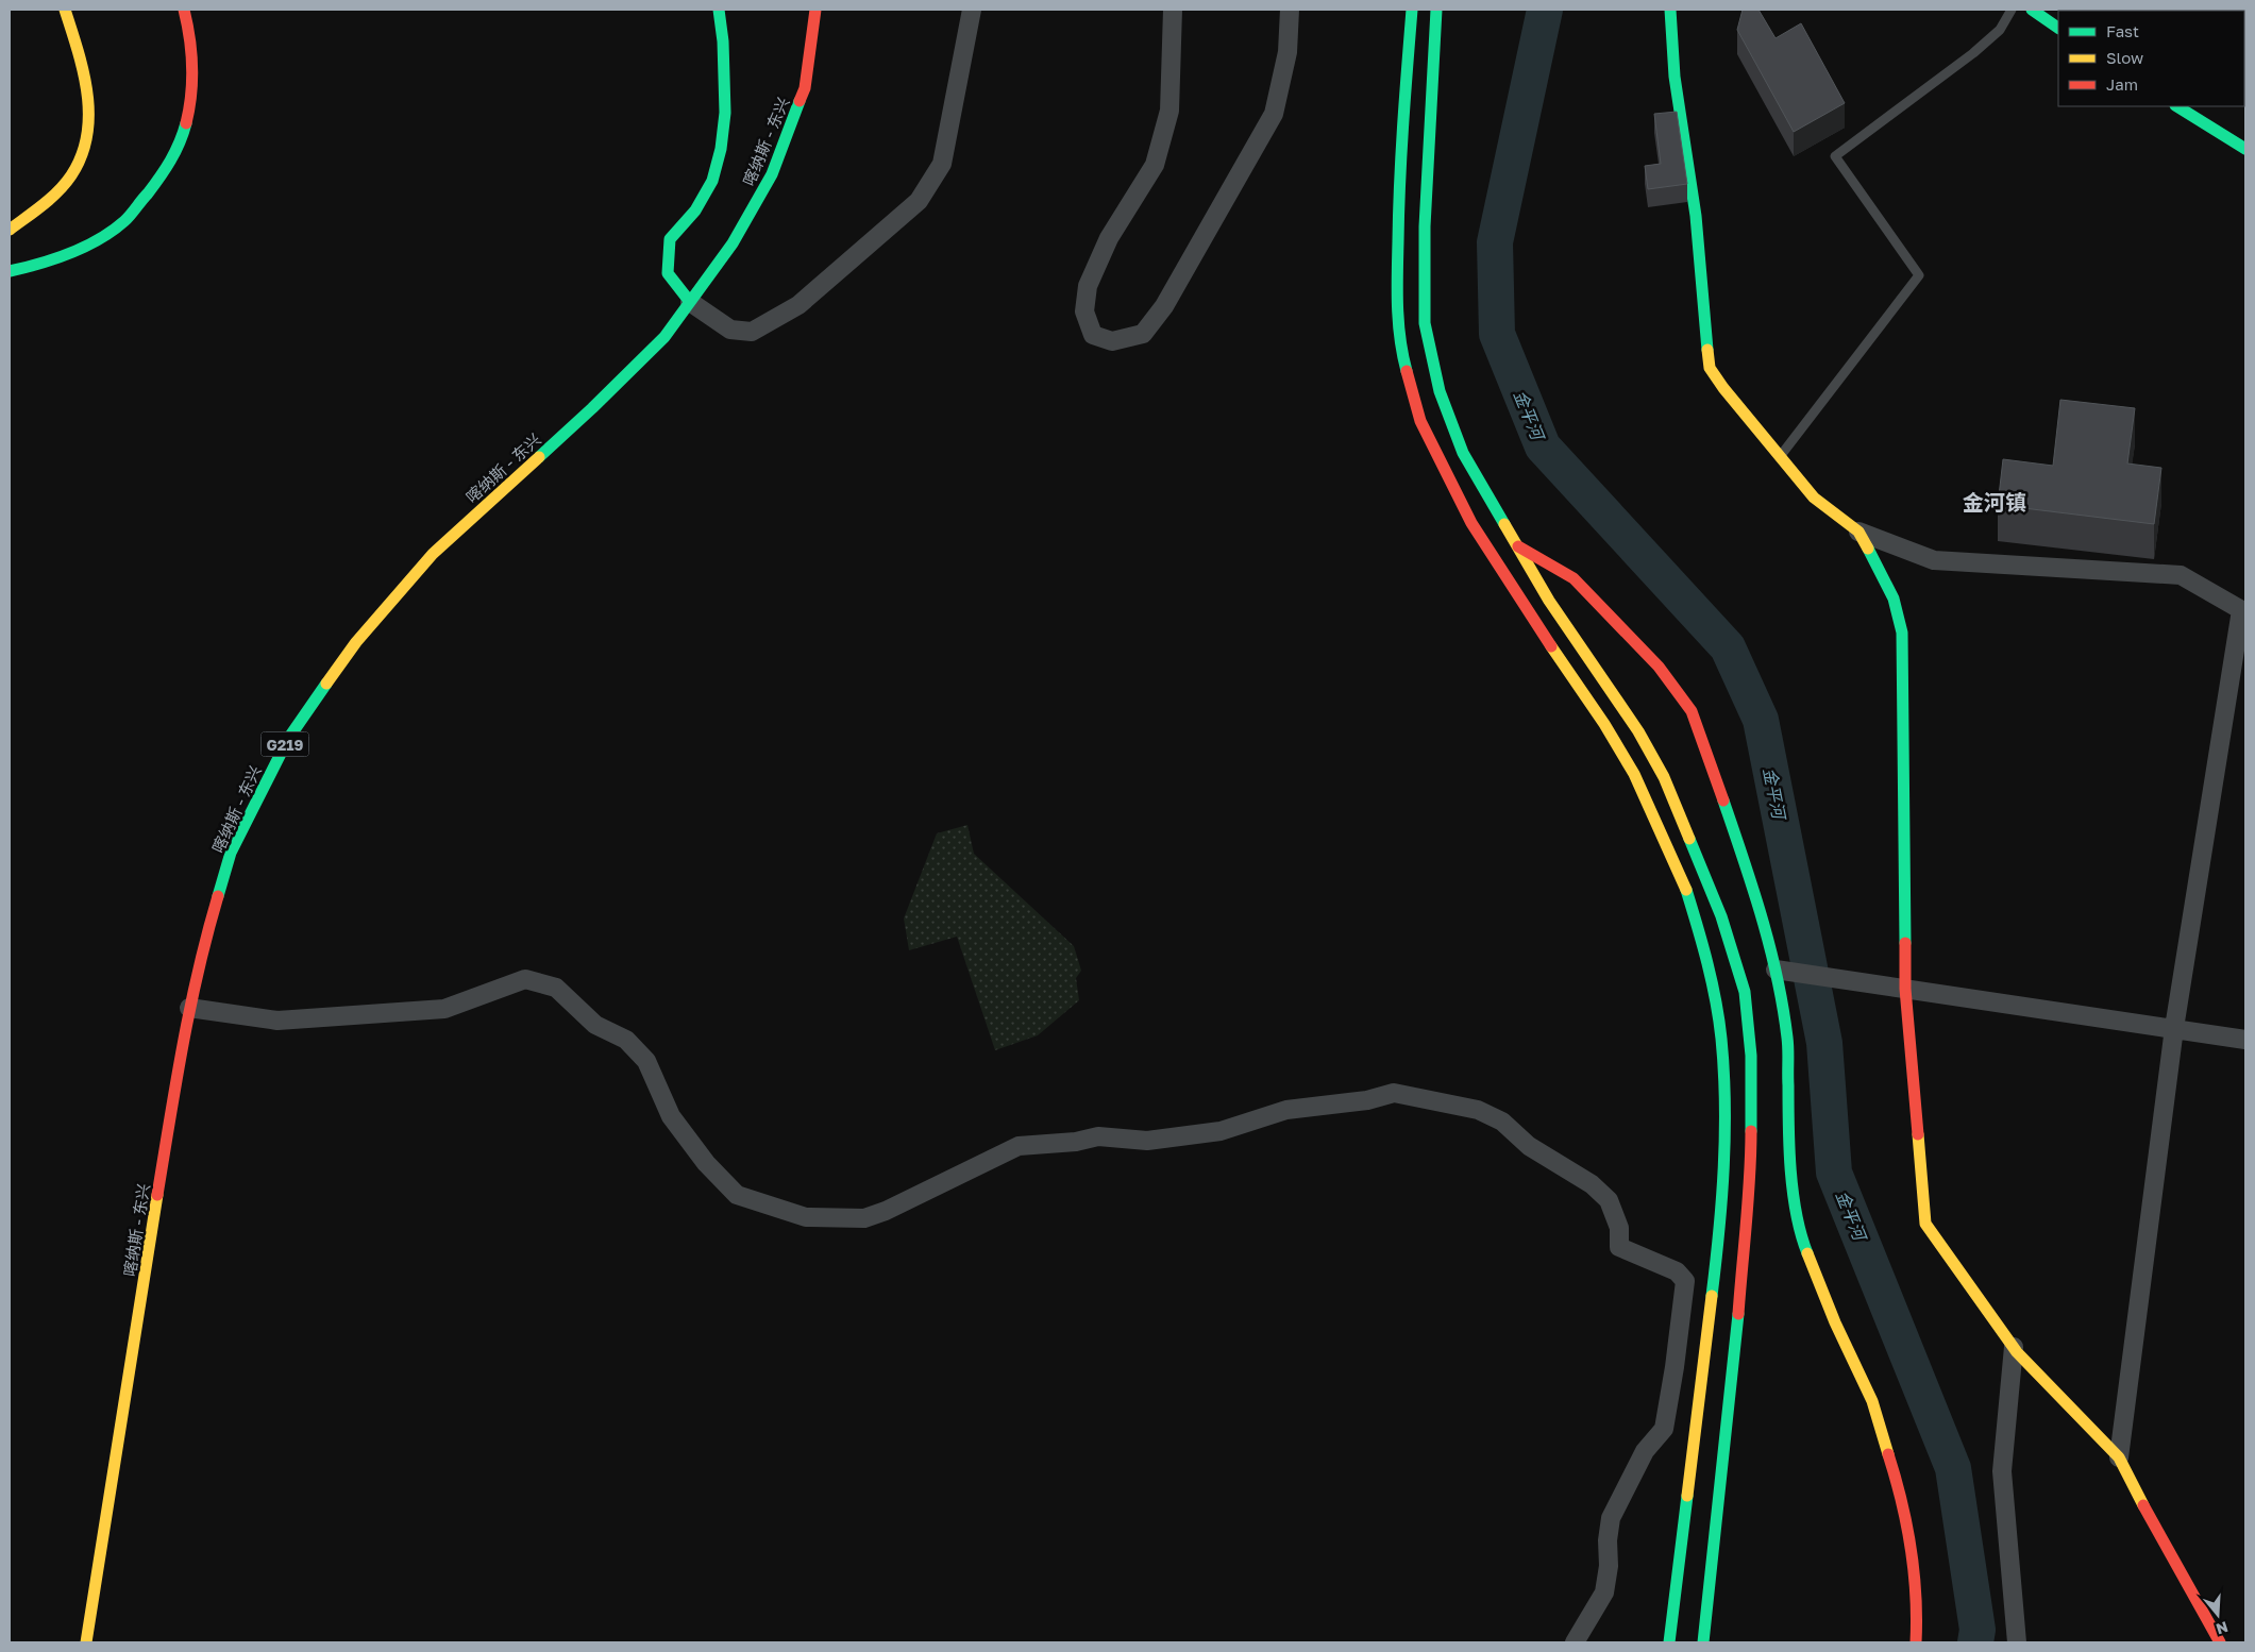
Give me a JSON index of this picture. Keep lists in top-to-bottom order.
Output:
{
  "streets": {
    "main road": ["喀纳斯 - 东兴", "G219"]
  },
  "districts": ["金河镇"],
  "water": ["金平河"],
  "legend": ["Fast", "Slow", "Jam"],
  "north": "bottom"
}
